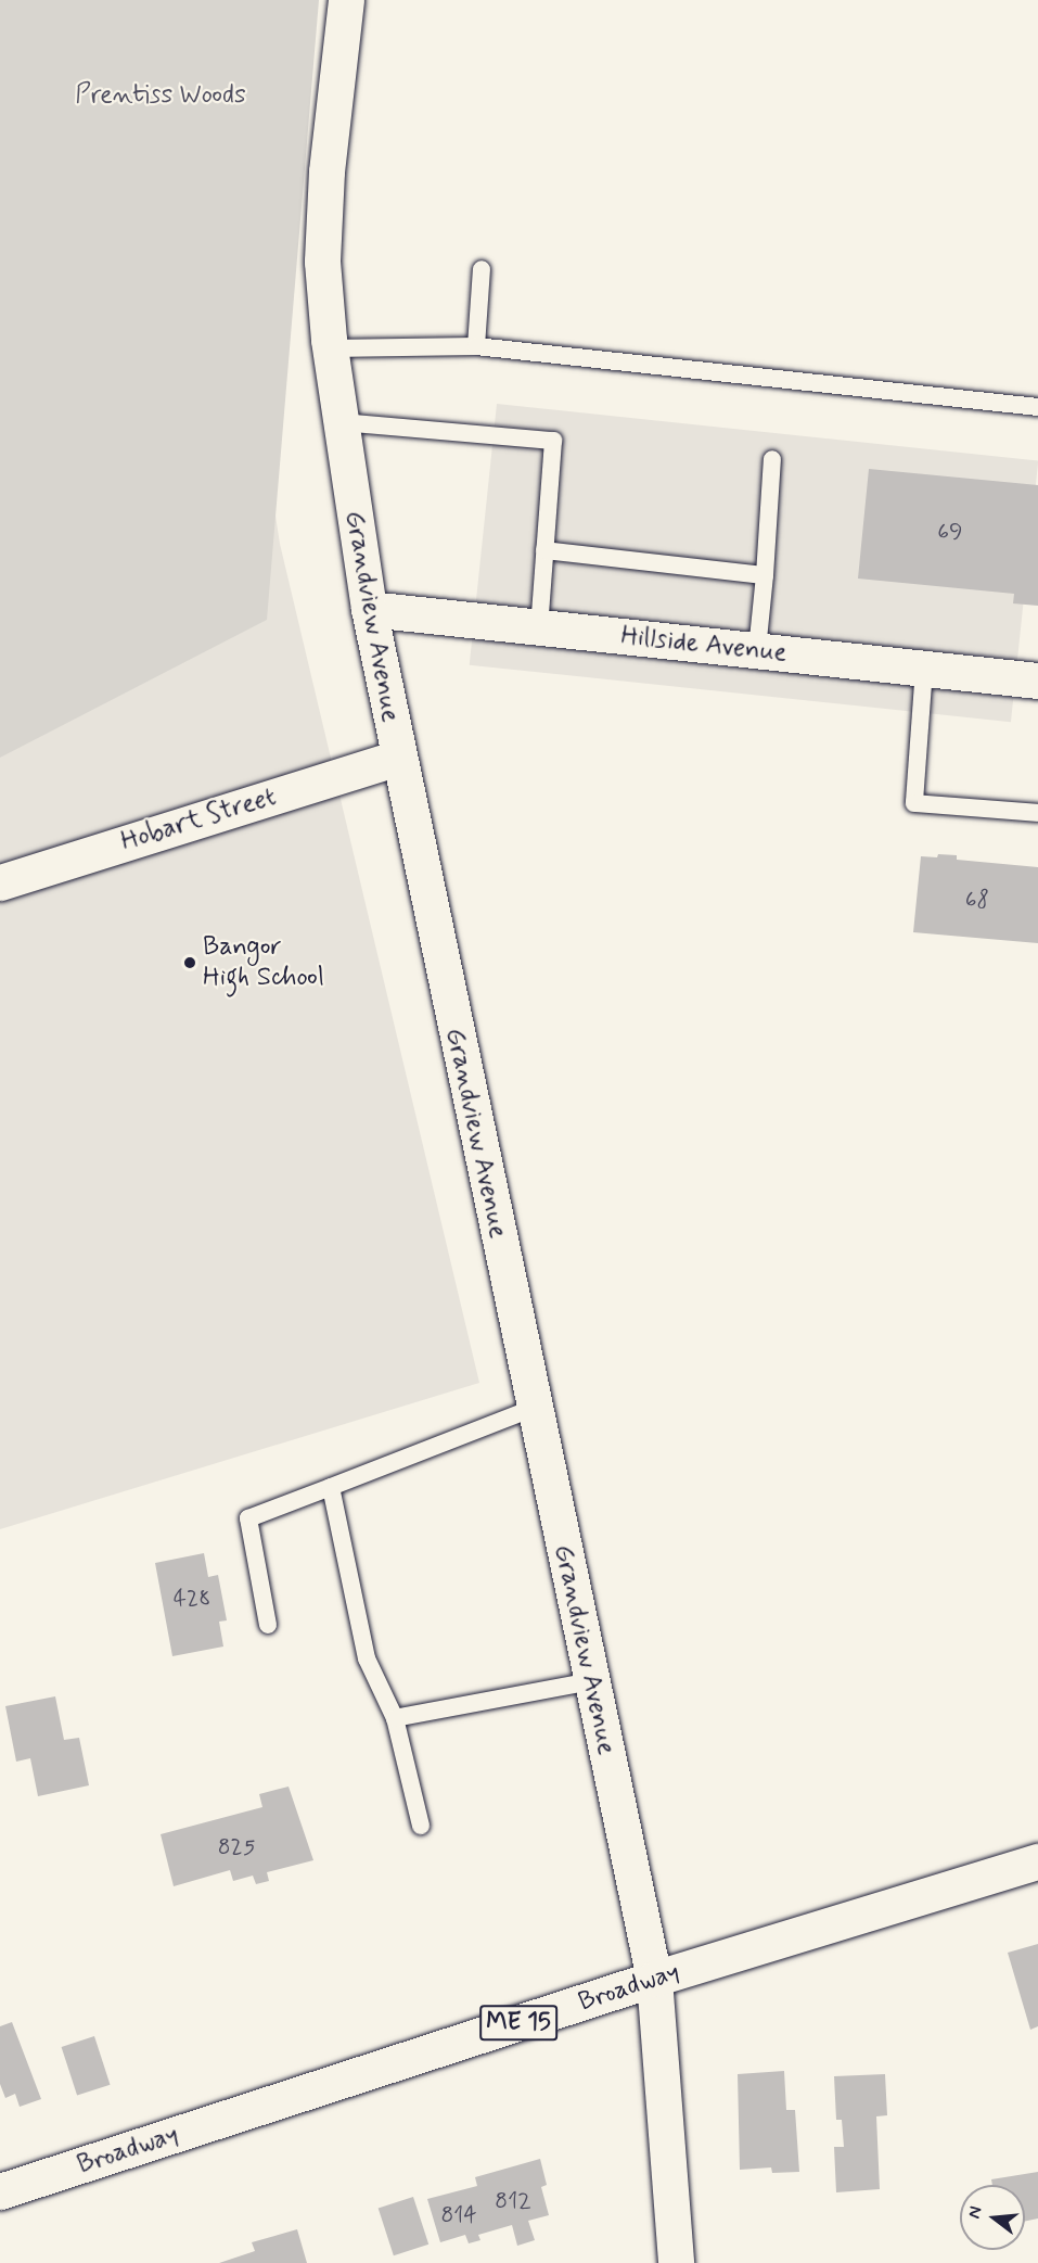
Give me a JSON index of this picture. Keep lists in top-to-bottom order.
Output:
{
  "streets": {
    "street": [
      "Grandview Avenue",
      "Hillside Avenue",
      "Hobart Street",
      "Broadway",
      "ME 15"
    ]
  },
  "crossings": [
    ["Grandview Avenue", "Hillside Avenue"],
    ["Grandview Avenue", "Hobart Street"],
    ["Grandview Avenue", "Broadway"]
  ],
  "parks": ["Prentiss Woods"],
  "places": ["Bangor High School"],
  "house_numbers": [
    "69",
    "68",
    "428",
    "825",
    "812",
    "814"
  ],
  "north": "left"
}
